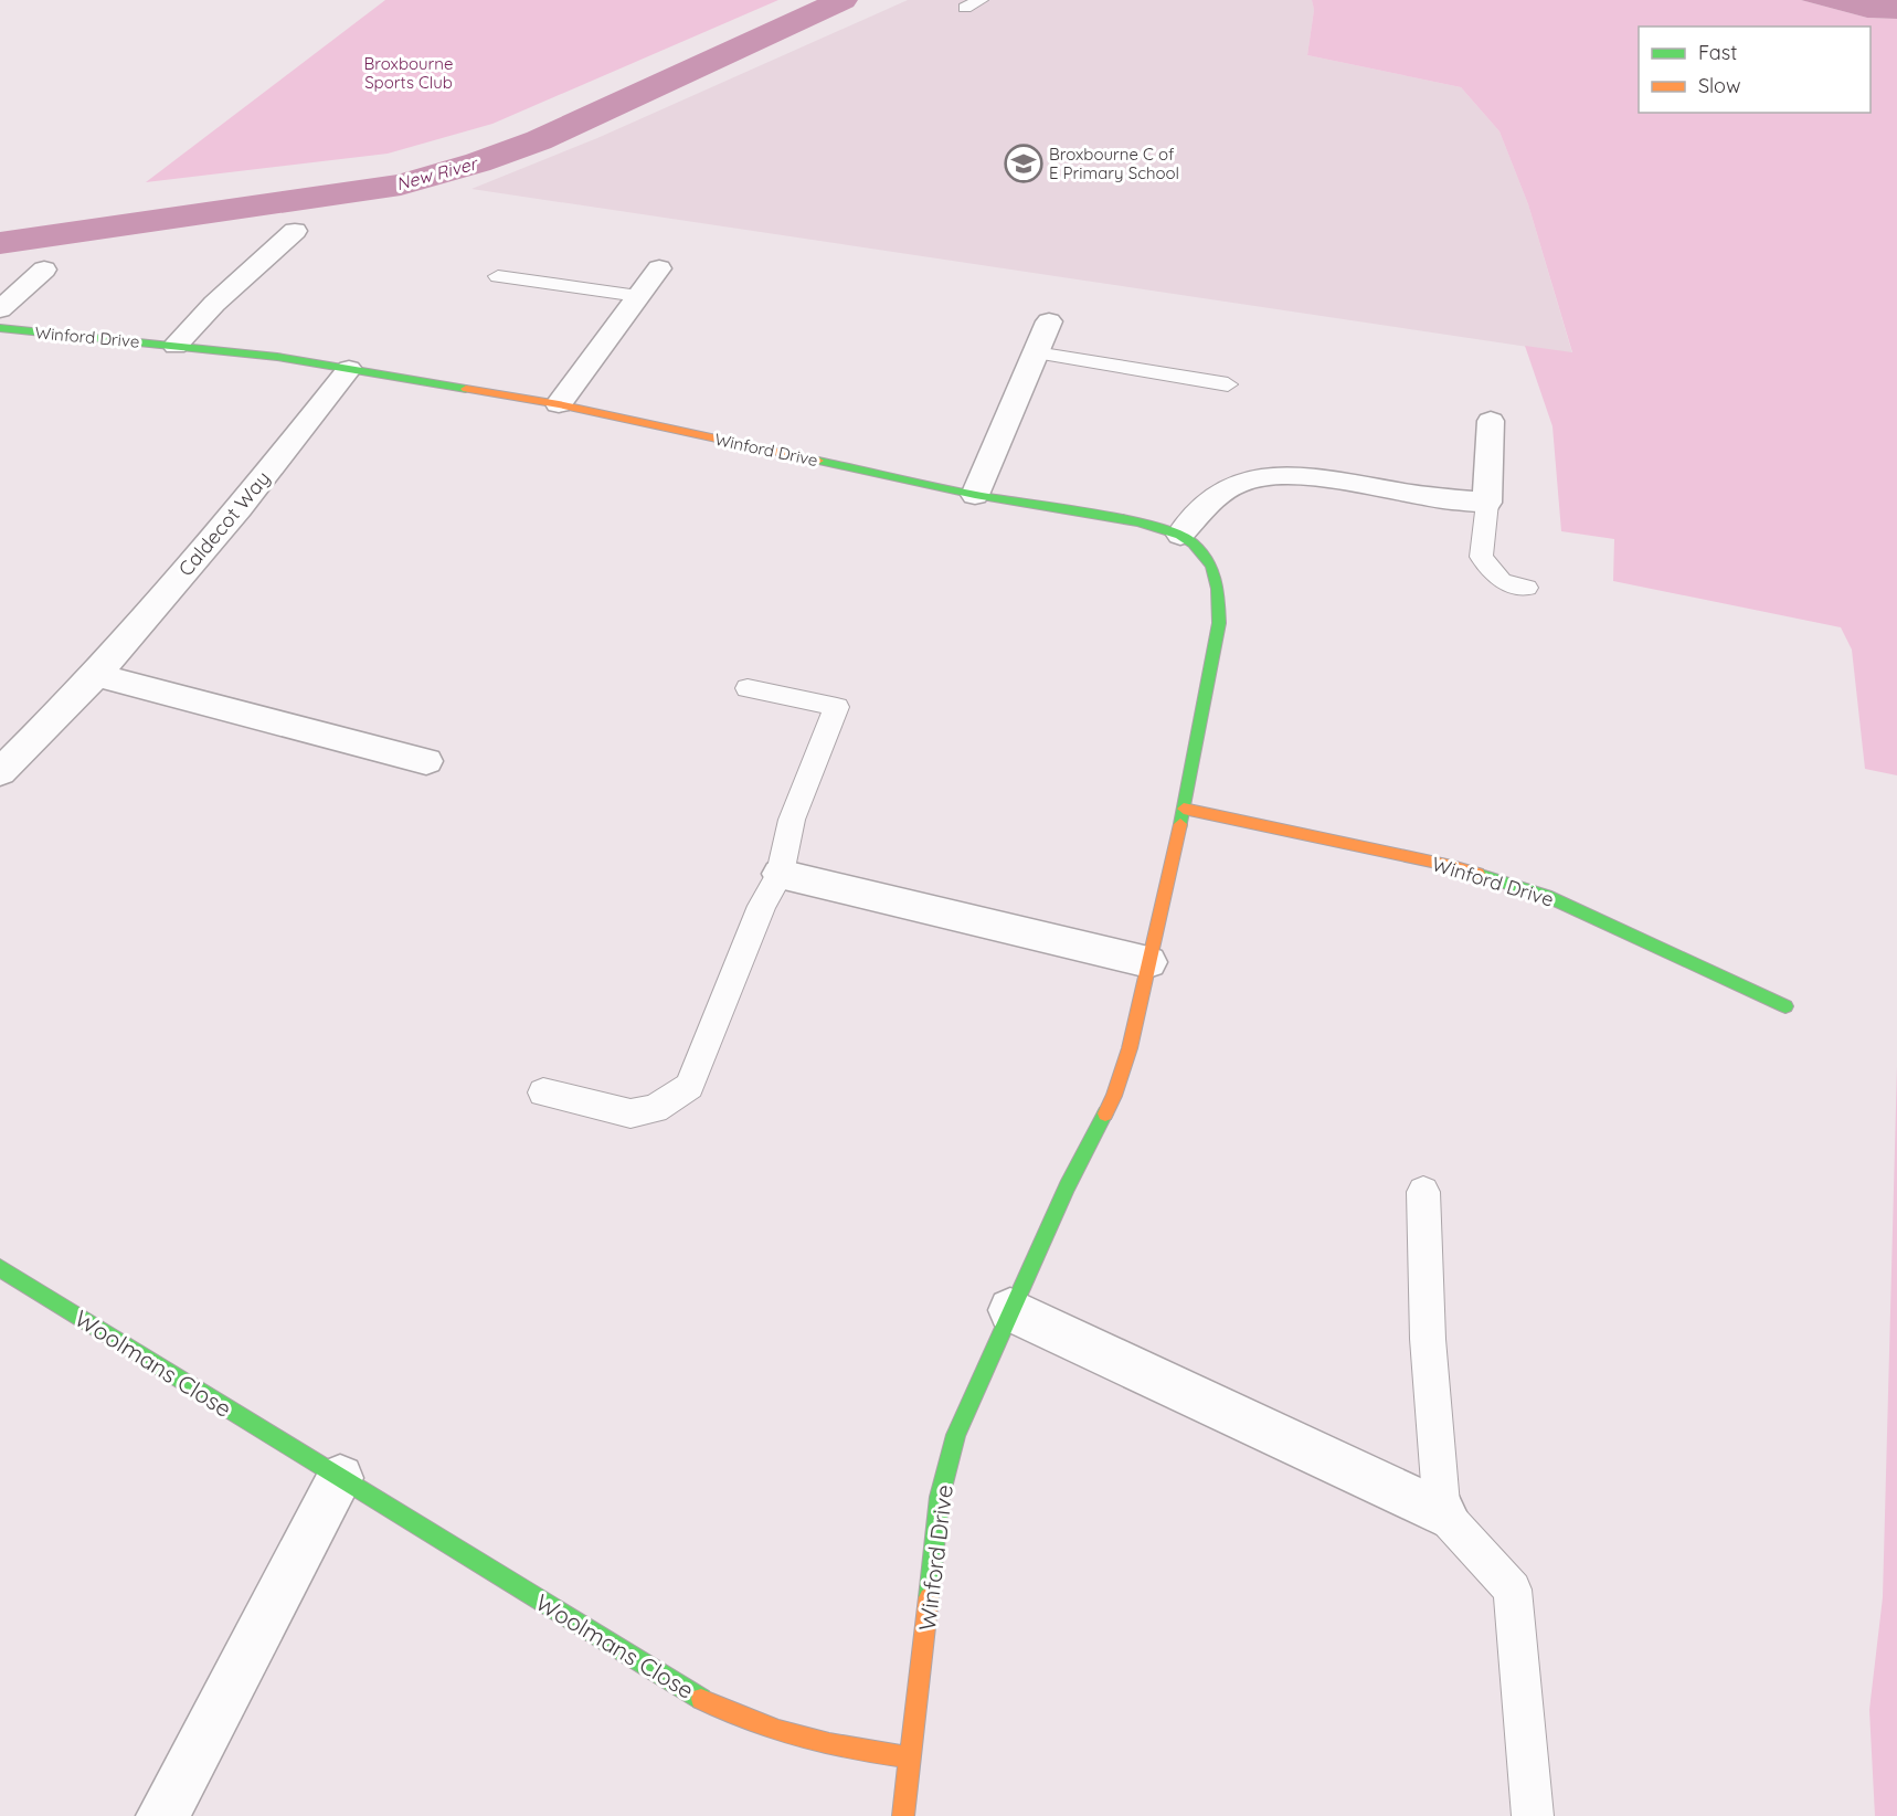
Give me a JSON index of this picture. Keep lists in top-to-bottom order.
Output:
{
  "streets": {
    "street": ["Winford Drive", "Caldecot Way", "Woolmans Close"]
  },
  "crossings": [
    ["Winford Drive", "Caldecot Way"],
    ["Winford Drive", "Woolmans Close"]
  ],
  "water": ["New River"],
  "parks": ["Broxbourne Sports Club"],
  "places": {
    "school or university": ["Broxbourne C of E Primary School"]
  },
  "legend": ["Fast", "Slow"]
}
